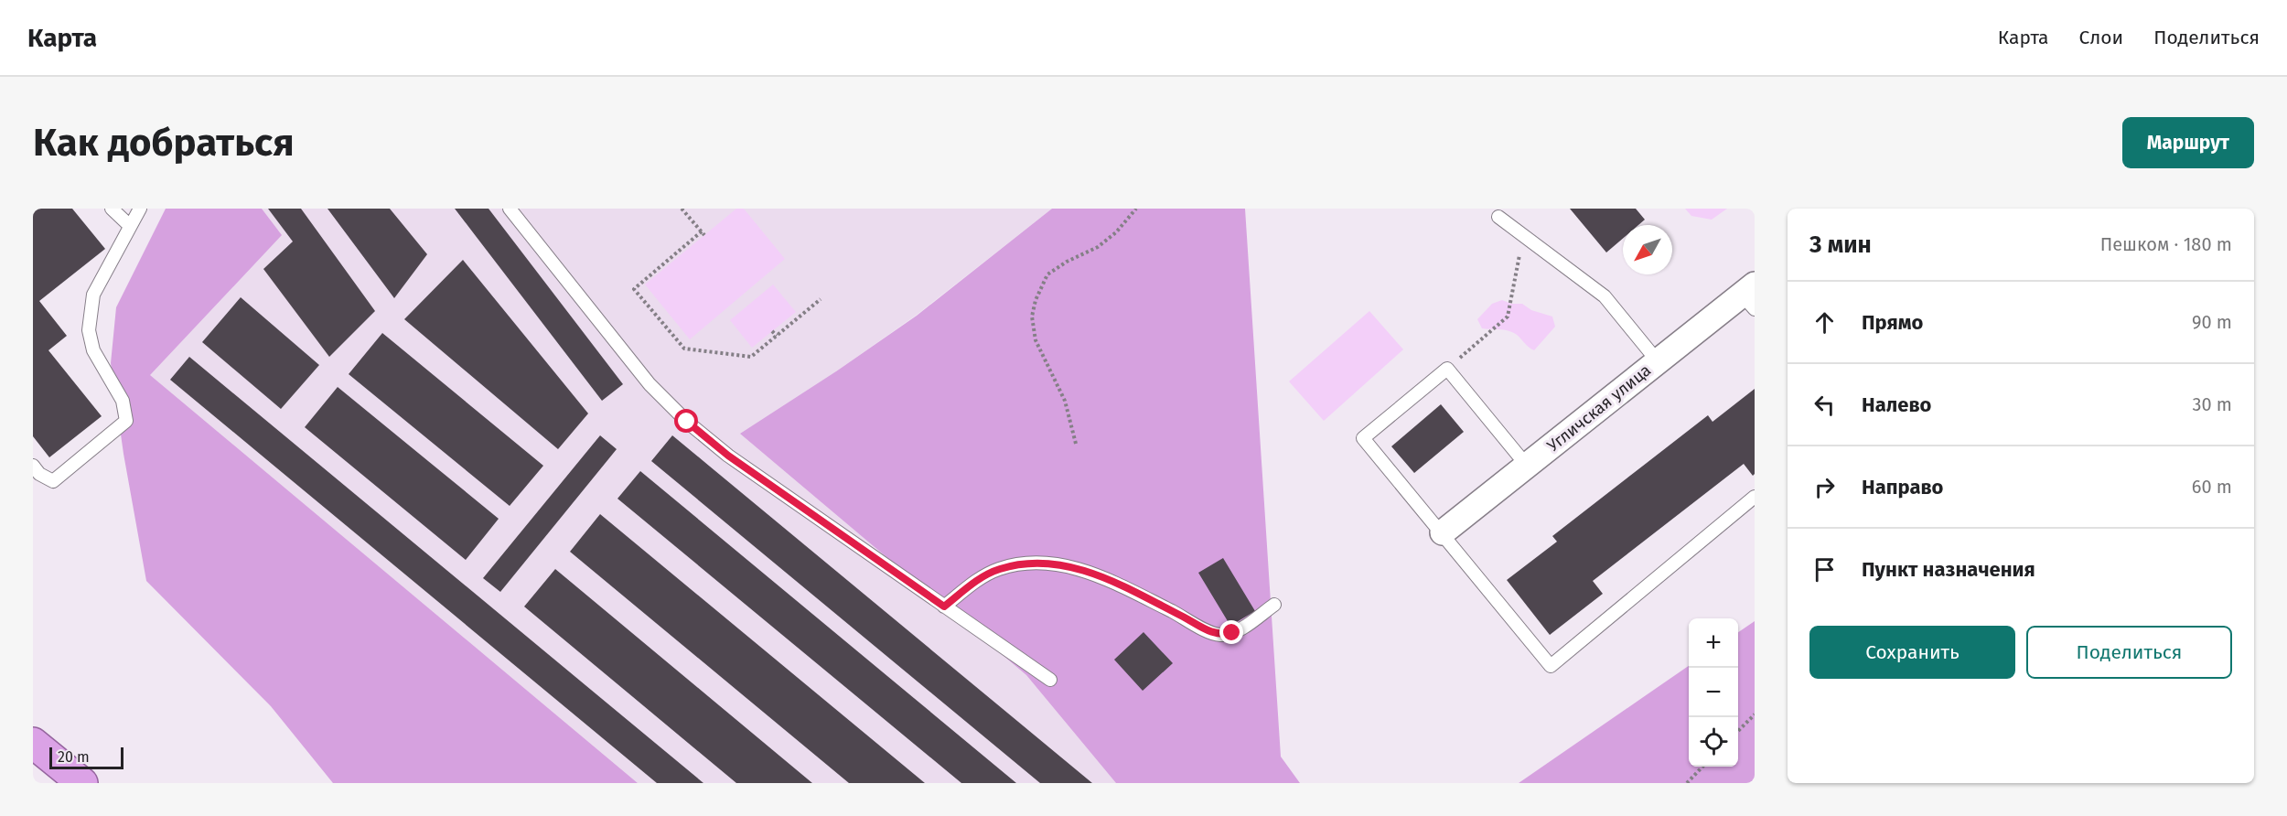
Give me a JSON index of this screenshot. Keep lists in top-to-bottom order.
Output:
{
  "streets": {
    "street": ["Угличская улица"]
  },
  "scale_bar": "20 m",
  "north": "bottom left",
  "page": {
    "header": "Карта",
    "nav": ["Карта", "Слои", "Поделиться"],
    "buttons": [
      "Маршрут",
      ["Сохранить", "Поделиться"]
    ],
    "title": "Как добраться",
    "heading": ["3 мин", "Пешком · 180 m"],
    "list": [
      ["Прямо", "90 m"],
      ["Налево", "30 m"],
      ["Направо", "60 m"],
      "Пункт назначения"
    ],
    "map_buttons": ["+", "−"],
    "scale": "20 m"
  }
}
